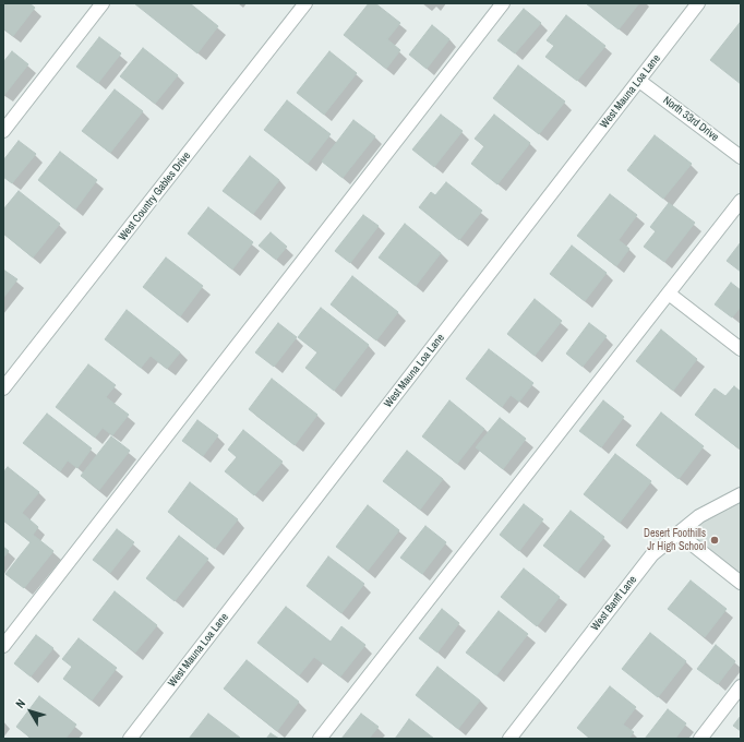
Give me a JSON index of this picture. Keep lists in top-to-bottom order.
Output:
{
  "streets": {
    "street": [
      "West Mauna Loa Lane",
      "North 33rd Drive",
      "West Country Gables Drive",
      "West Banff Lane"
    ]
  },
  "crossings": [
    ["West Mauna Loa Lane", "North 33rd Drive"]
  ],
  "places": ["Desert Foothills Jr High School"],
  "north": "top left"
}
